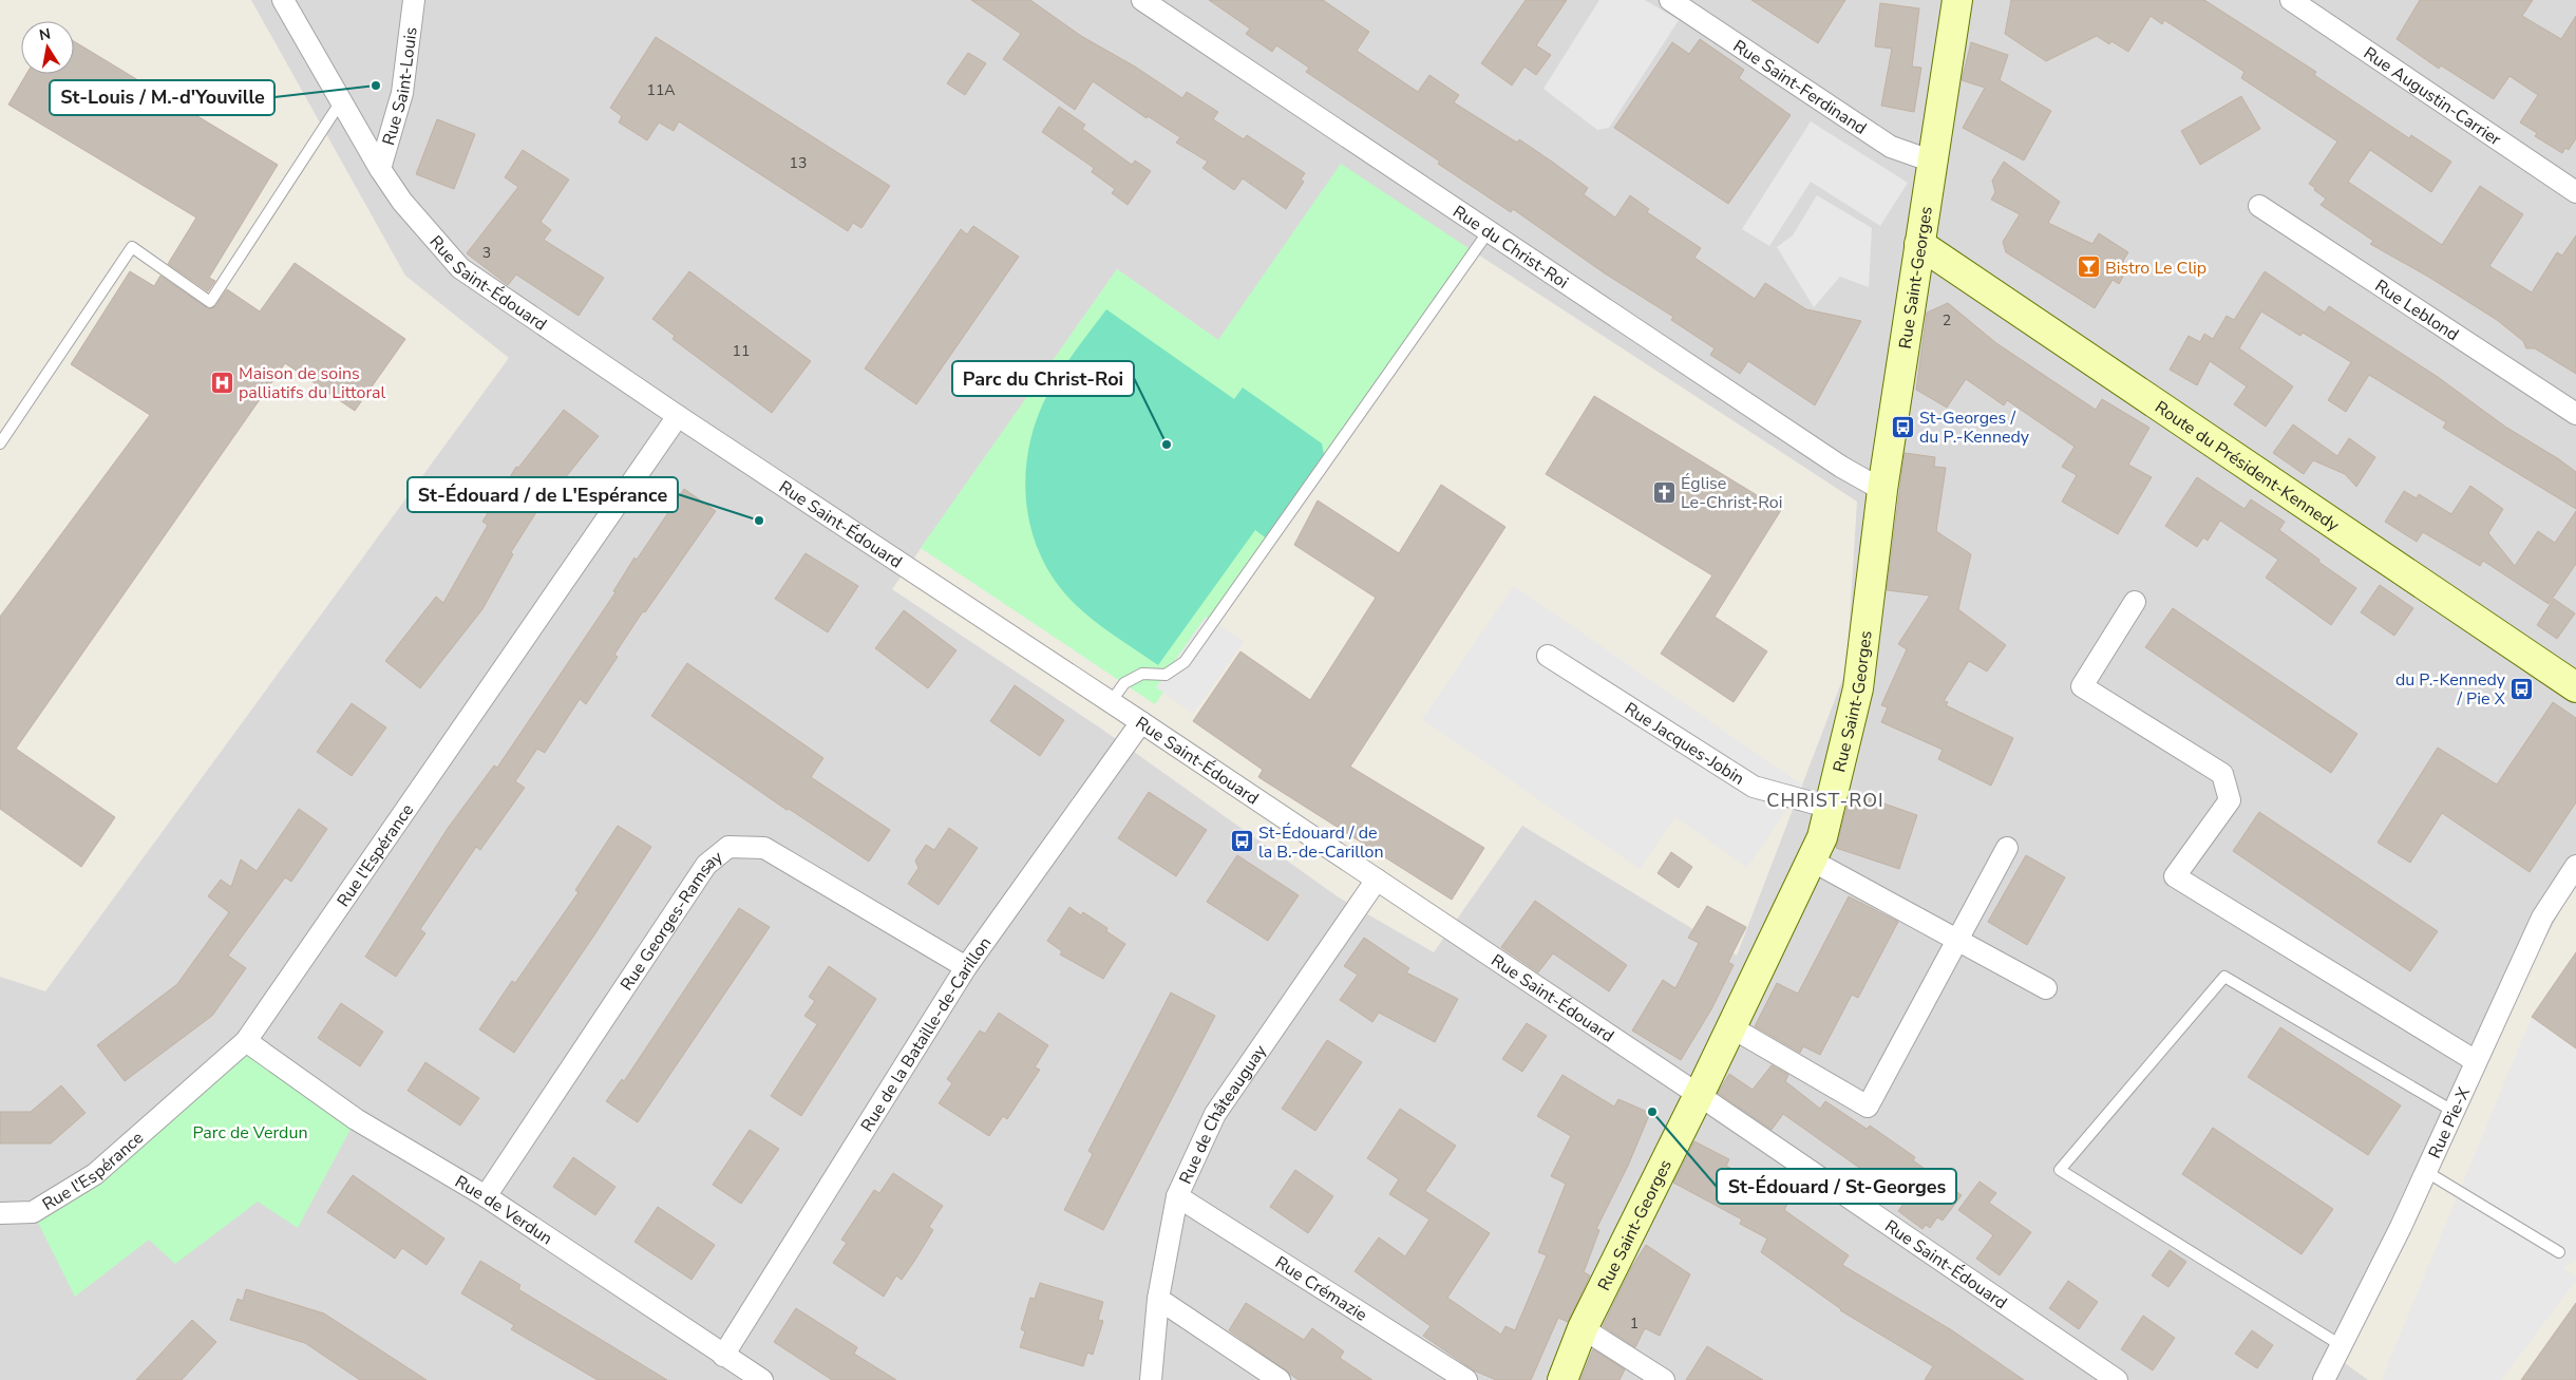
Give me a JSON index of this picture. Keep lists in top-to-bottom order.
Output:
{
  "streets": {
    "street": [
      "Rue Saint-Louis",
      "Rue Saint-Ferdinand",
      "Rue Augustin-Carrier",
      "Rue du Christ-Roi",
      "Rue Saint-Georges",
      "Rue Saint-Édouard",
      "Rue Leblond",
      "Route du Président-Kennedy",
      "Rue Jacques-Jobin",
      "Rue l'Espérance",
      "Rue Georges-Ramsay",
      "Rue de la Bataille-de-Carillon",
      "Rue de Châteauguay",
      "Rue Pie-X",
      "Rue de Verdun",
      "Rue Crémazie"
    ]
  },
  "crossings": [
    ["Rue Saint-Louis", "Rue Saint-Édouard"],
    ["Rue Saint-Ferdinand", "Rue Saint-Georges"],
    ["Rue du Christ-Roi", "Rue Saint-Georges"],
    ["Rue Saint-Georges", "Rue Saint-Édouard"],
    ["Rue Saint-Georges", "Route du Président-Kennedy"],
    ["Rue Saint-Georges", "Rue Jacques-Jobin"],
    ["Rue Saint-Édouard", "Rue l'Espérance"],
    ["Rue Saint-Édouard", "Rue de la Bataille-de-Carillon"],
    ["Rue Saint-Édouard", "Rue de Châteauguay"],
    ["Rue l'Espérance", "Rue de Verdun"],
    ["Rue Georges-Ramsay", "Rue de la Bataille-de-Carillon"],
    ["Rue Georges-Ramsay", "Rue de Verdun"],
    ["Rue de la Bataille-de-Carillon", "Rue de Verdun"],
    ["Rue de Châteauguay", "Rue Crémazie"]
  ],
  "districts": ["CHRIST-ROI"],
  "parks": ["Parc de Verdun"],
  "places": {
    "other": [
      "St-Louis / M.-d'Youville",
      "Parc du Christ-Roi",
      "St-Édouard / de L'Espérance",
      "St-Édouard / St-Georges"
    ],
    "bar": ["Bistro Le Clip"],
    "hospital": ["Maison de soins palliatifs du Littoral"],
    "bus stop": ["St-Georges / du P.-Kennedy", "du P.-Kennedy / Pie X", "St-Édouard / de la B.-de-Carillon"],
    "church": ["Église Le-Christ-Roi"]
  },
  "house_numbers": [
    "11A",
    "13",
    "3",
    "2",
    "11",
    "1"
  ],
  "north": "top"
}
